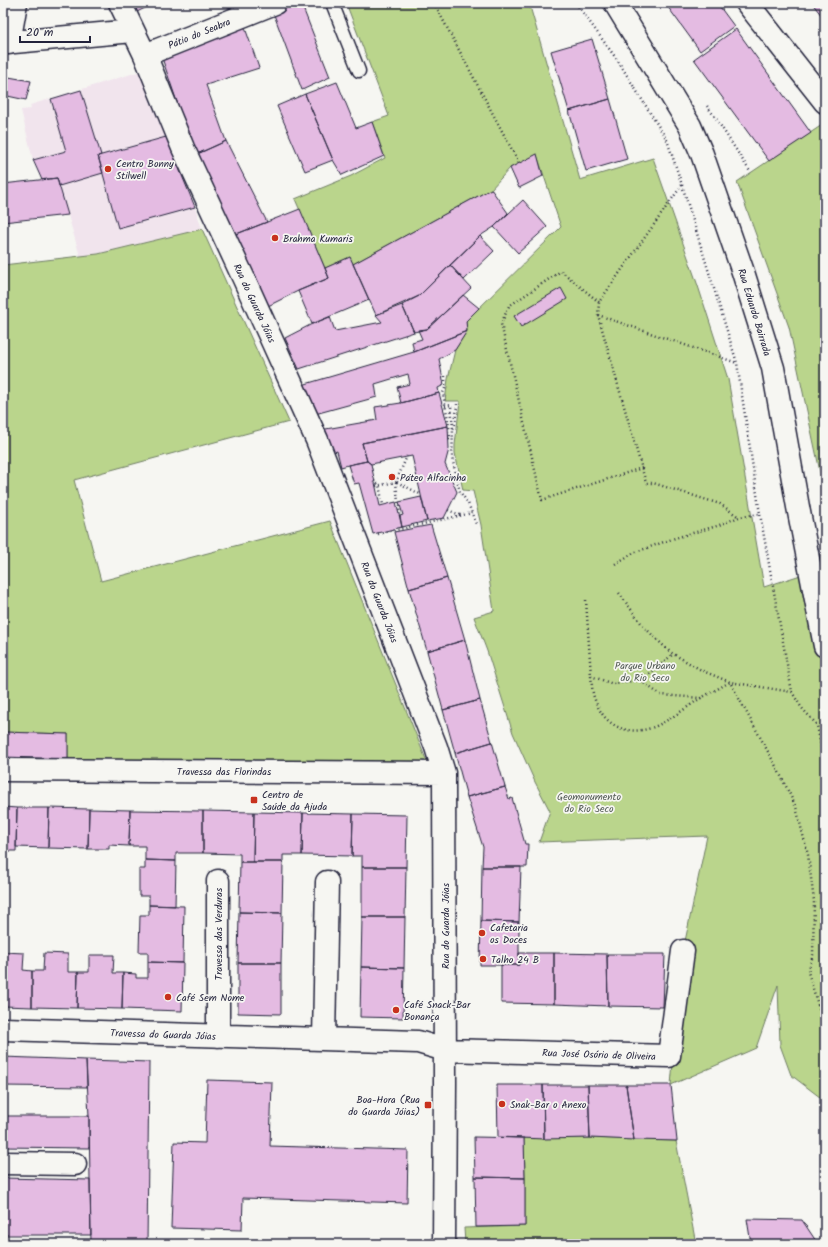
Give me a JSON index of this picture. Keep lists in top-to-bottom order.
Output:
{
  "streets": {
    "street": [
      "Pátio do Seabra",
      "Rua do Guarda Jóias",
      "Rua Eduardo Bairrada",
      "Travessa das Florindas",
      "Travessa das Verduras",
      "Travessa do Guarda Jóias",
      "Rua José Osório de Oliveira"
    ]
  },
  "crossings": [
    ["Pátio do Seabra", "Rua do Guarda Jóias"],
    ["Rua do Guarda Jóias", "Travessa das Florindas"],
    ["Rua do Guarda Jóias", "Travessa do Guarda Jóias"],
    ["Rua do Guarda Jóias", "Rua José Osório de Oliveira"],
    ["Travessa das Verduras", "Travessa do Guarda Jóias"],
    ["Travessa do Guarda Jóias", "Rua José Osório de Oliveira"]
  ],
  "parks": ["Parque Urbano do Rio Seco", "Geomonumento do Rio Seco"],
  "places": {
    "other": [
      "Centro Bonny Stilwell",
      "Brahma Kumaris",
      "Páteo Alfacinha",
      "Cafetaria os Doces",
      "Talho 24 B",
      "Café Sem Nome",
      "Café Snack-Bar Bonança",
      "Snak-Bar o Anexo"
    ],
    "transit": ["Centro de Saúde da Ajuda", "Boa-Hora (Rua do Guarda Jóias)"]
  },
  "scale_bar": "20 m"
}
